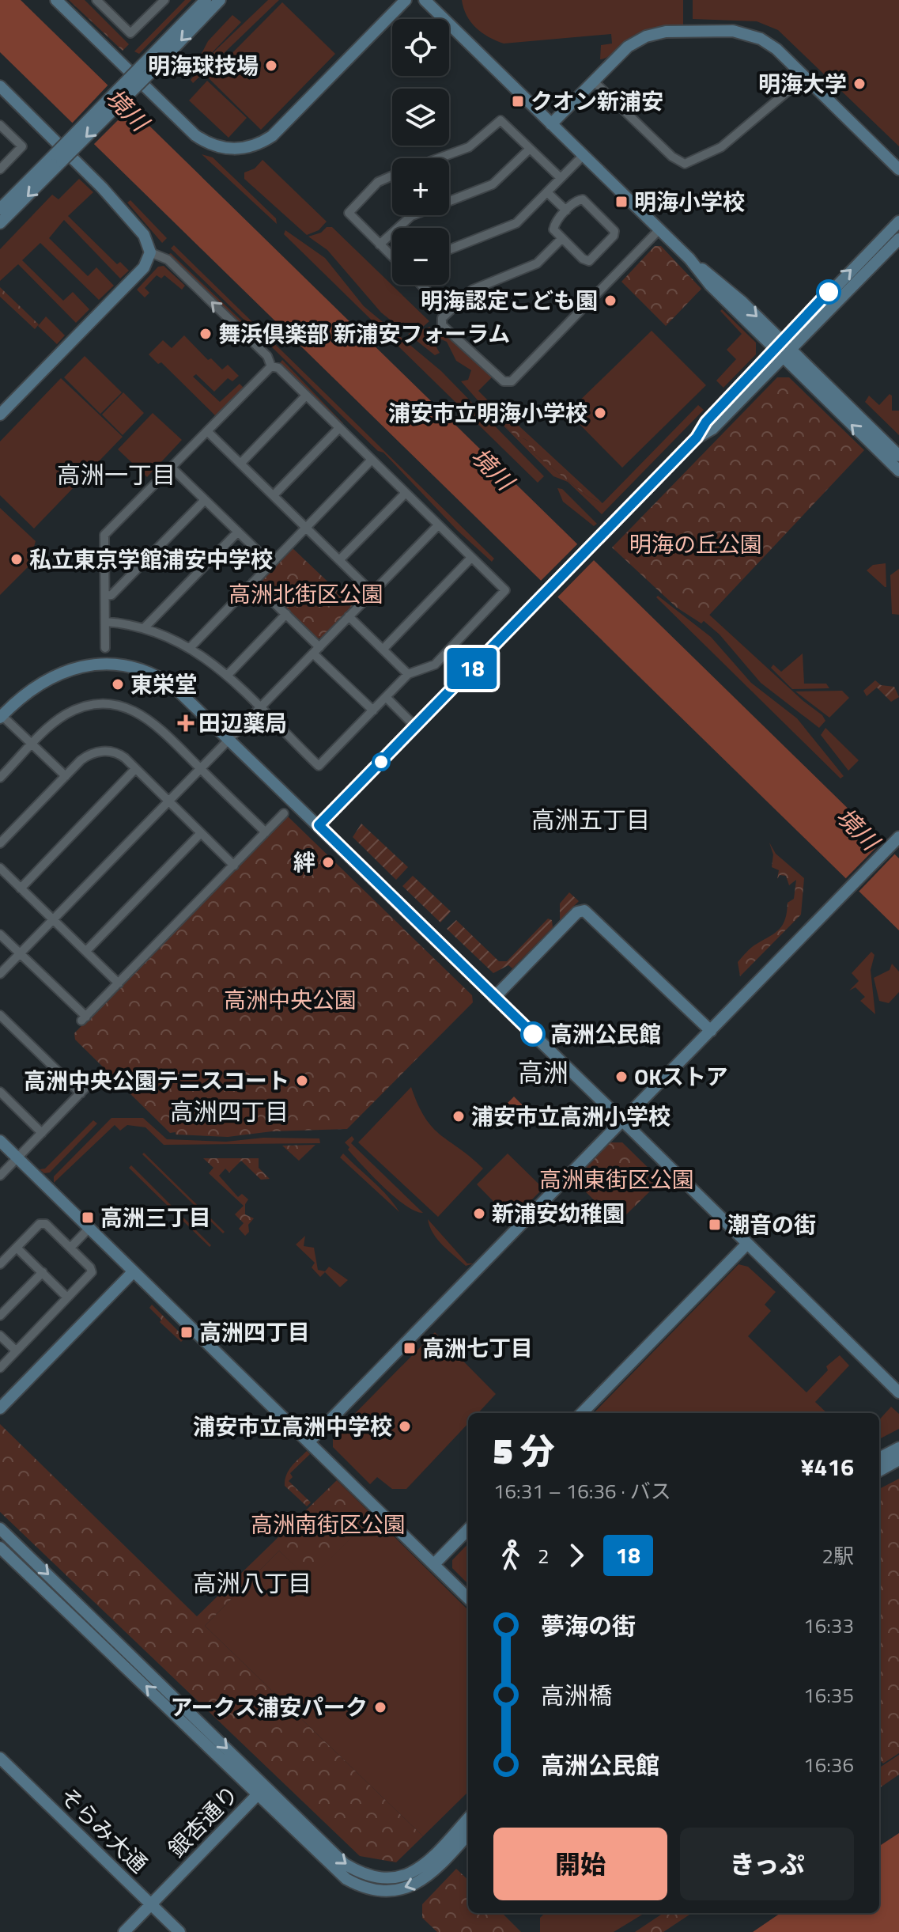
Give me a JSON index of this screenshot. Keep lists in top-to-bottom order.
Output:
{
  "streets": {
    "street": ["銀杏通り", "そらみ大通"]
  },
  "crossings": [
    ["銀杏通り", "そらみ大通"]
  ],
  "districts": [
    "高洲一丁目",
    "高洲五丁目",
    "高洲",
    "高洲四丁目",
    "高洲八丁目"
  ],
  "water": ["境川"],
  "parks": [
    "明海の丘公園",
    "高洲北街区公園",
    "高洲中央公園",
    "高洲東街区公園",
    "高洲南街区公園"
  ],
  "places": {
    "other": [
      "明海球技場",
      "明海大学",
      "明海認定こども園",
      "舞浜倶楽部 新浦安フォーラム",
      "浦安市立明海小学校",
      "私立東京学館浦安中学校",
      "東栄堂",
      "絆",
      "高洲公民館",
      "OKストア",
      "高洲中央公園テニスコート",
      "浦安市立高洲小学校",
      "新浦安幼稚園",
      "浦安市立高洲中学校",
      "アークス浦安パーク"
    ],
    "transit": [
      "クオン新浦安",
      "明海小学校",
      "高洲三丁目",
      "潮音の街",
      "高洲四丁目",
      "高洲七丁目"
    ],
    "health": ["田辺薬局"]
  },
  "lines": ["bus line 18"],
  "page": {
    "on_map": "18",
    "map_buttons": ["+", "−"],
    "heading": ["5 分", "16:31 – 16:36 · バス", "¥416"],
    "legs": ["2", "18", "2駅"],
    "list": [
      {
        "name": "夢海の街",
        "value": "16:33"
      },
      {
        "name": "高洲橋",
        "value": "16:35"
      },
      {
        "name": "高洲公民館",
        "value": "16:36"
      }
    ],
    "buttons": ["開始", "きっぷ"]
  }
}
